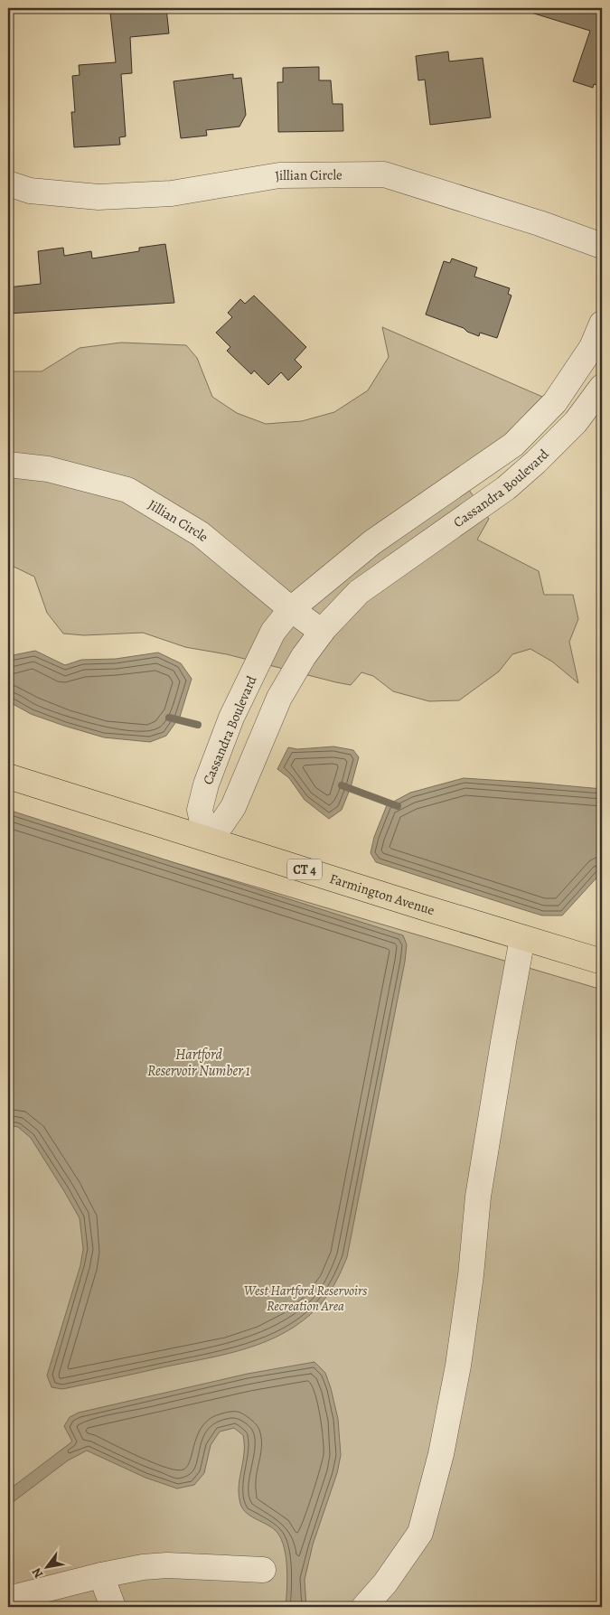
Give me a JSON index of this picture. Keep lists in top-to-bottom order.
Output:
{
  "streets": {
    "main road": ["CT 4", "Farmington Avenue"],
    "street": ["Jillian Circle", "Cassandra Boulevard"]
  },
  "crossings": [
    ["Jillian Circle", "Cassandra Boulevard"],
    ["Cassandra Boulevard", "Farmington Avenue"]
  ],
  "water": ["Hartford Reservoir Number 1"],
  "parks": ["West Hartford Reservoirs Recreation Area"],
  "north": "bottom left"
}
